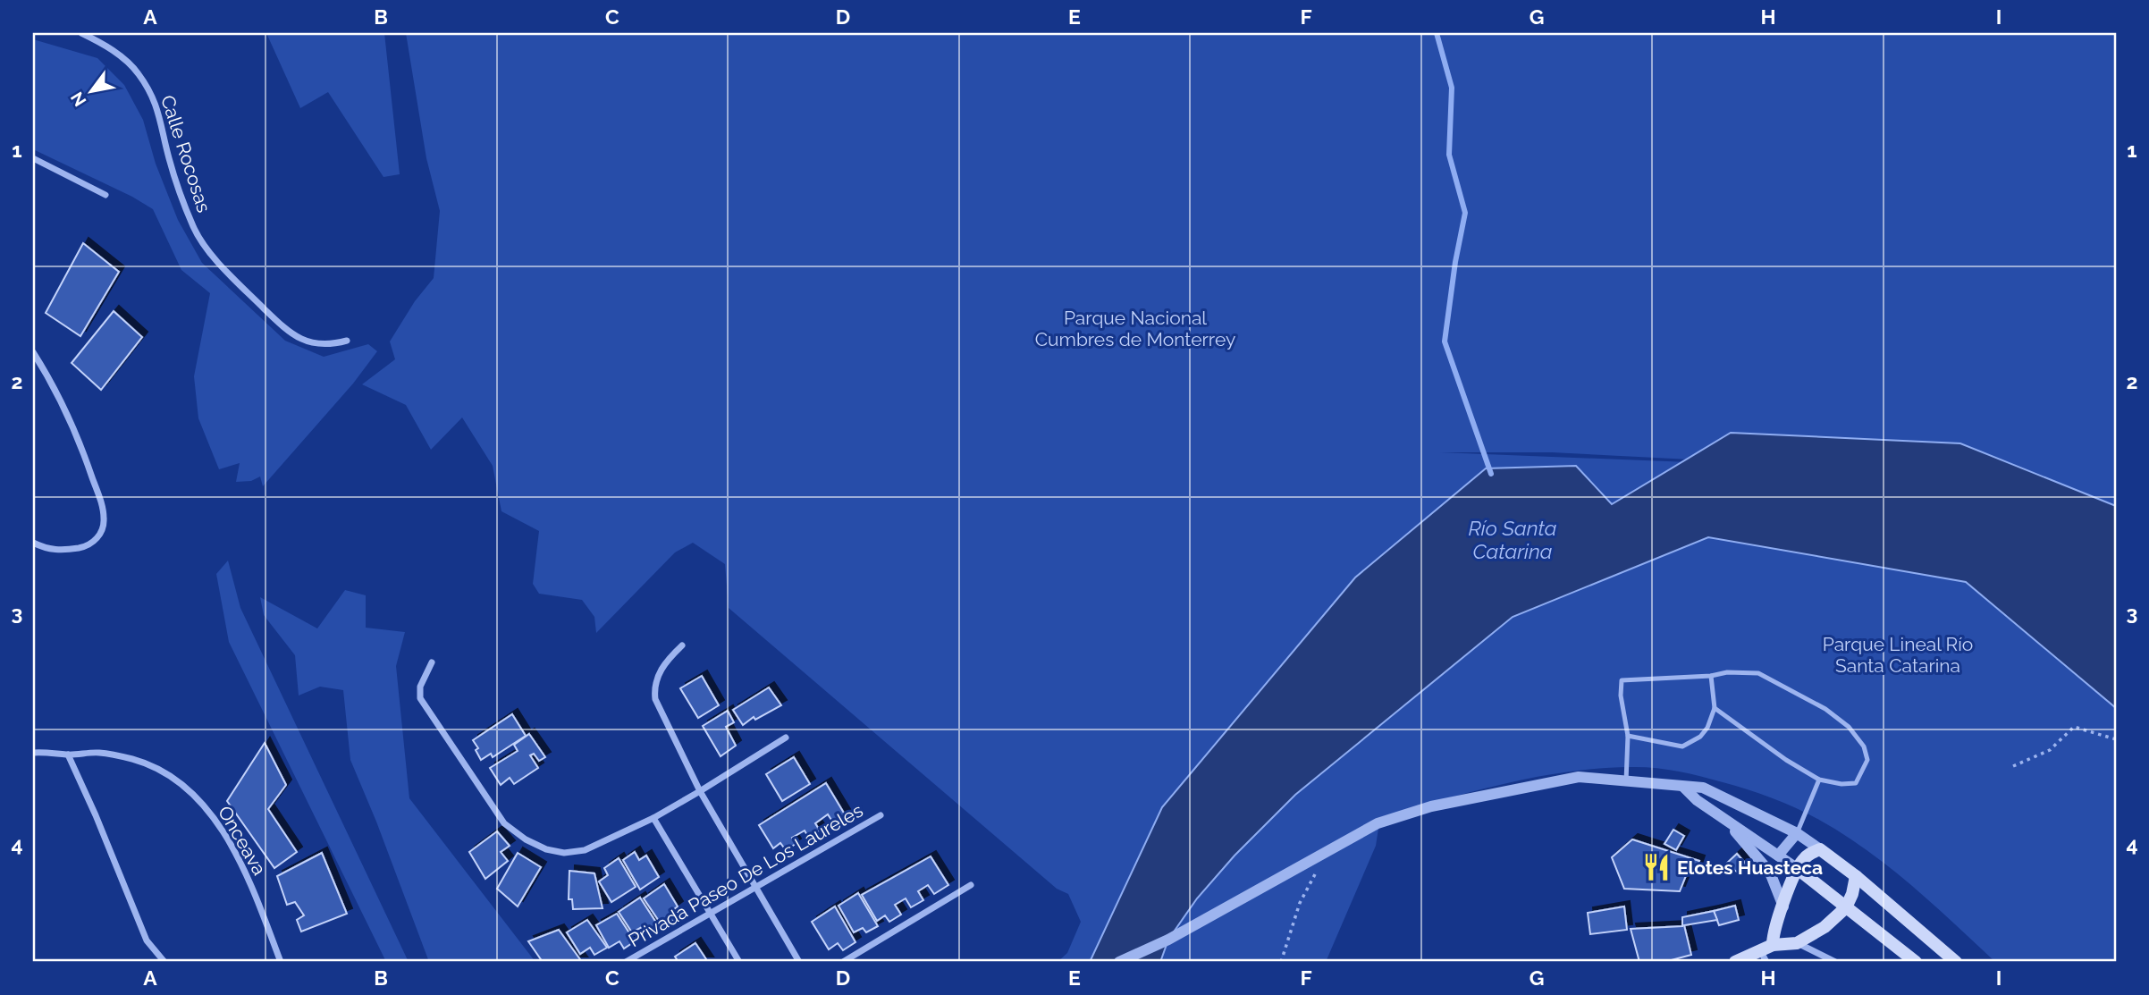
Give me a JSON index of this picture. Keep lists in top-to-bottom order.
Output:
{
  "streets": {
    "street": ["Calle Rocosas", "Onceava", "Privada Paseo De Los Laureles"]
  },
  "water": ["Río Santa Catarina"],
  "parks": ["Parque Nacional Cumbres de Monterrey", "Parque Lineal Río Santa Catarina"],
  "places": {
    "restaurant": ["Elotes Huasteca"]
  },
  "north": "bottom left",
  "grid": {
    "columns": [
      "A",
      "B",
      "C",
      "D",
      "E",
      "F",
      "G",
      "H",
      "I"
    ],
    "rows": [
      "1",
      "2",
      "3",
      "4"
    ]
  }
}
